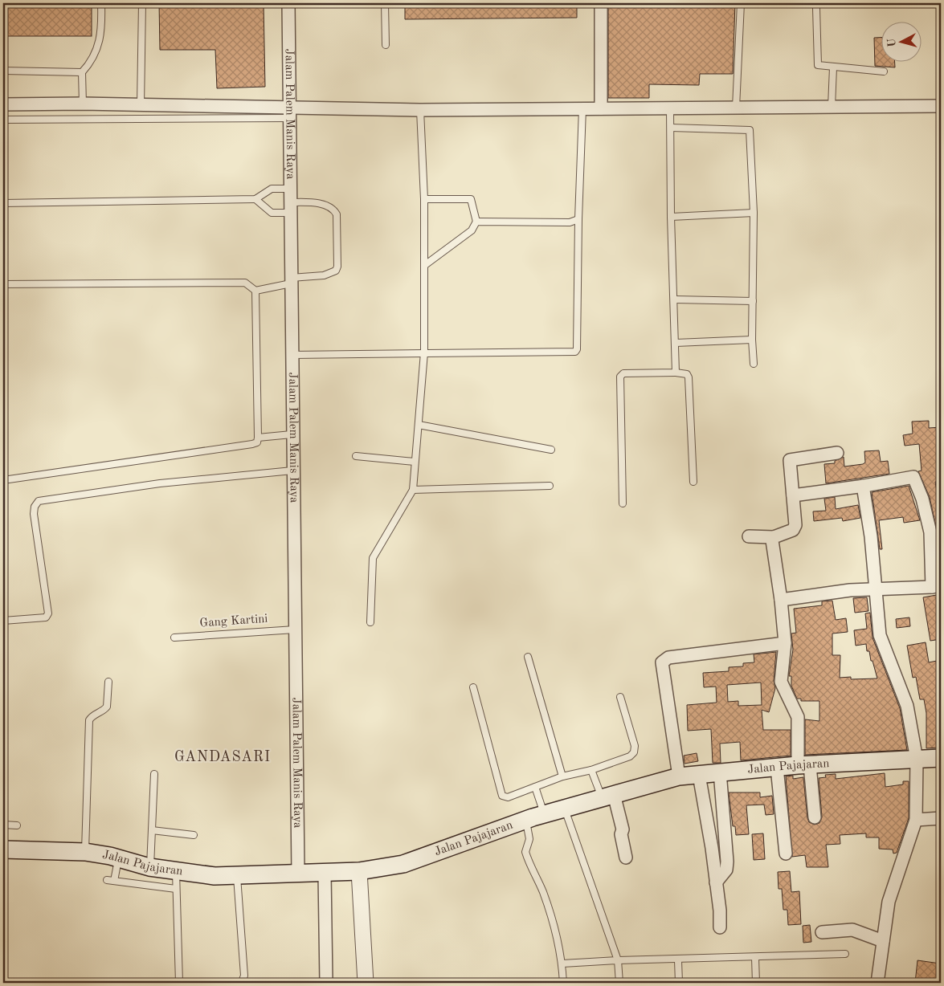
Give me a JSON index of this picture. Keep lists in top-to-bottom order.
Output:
{
  "streets": {
    "main road": ["Jalan Pajajaran"],
    "street": ["Jalam Palem Manis Raya"],
    "lane": ["Gang Kartini"]
  },
  "crossings": [
    ["Jalam Palem Manis Raya", "Gang Kartini"],
    ["Jalam Palem Manis Raya", "Jalan Pajajaran"]
  ],
  "districts": ["GANDASARI"],
  "north": "left"
}
